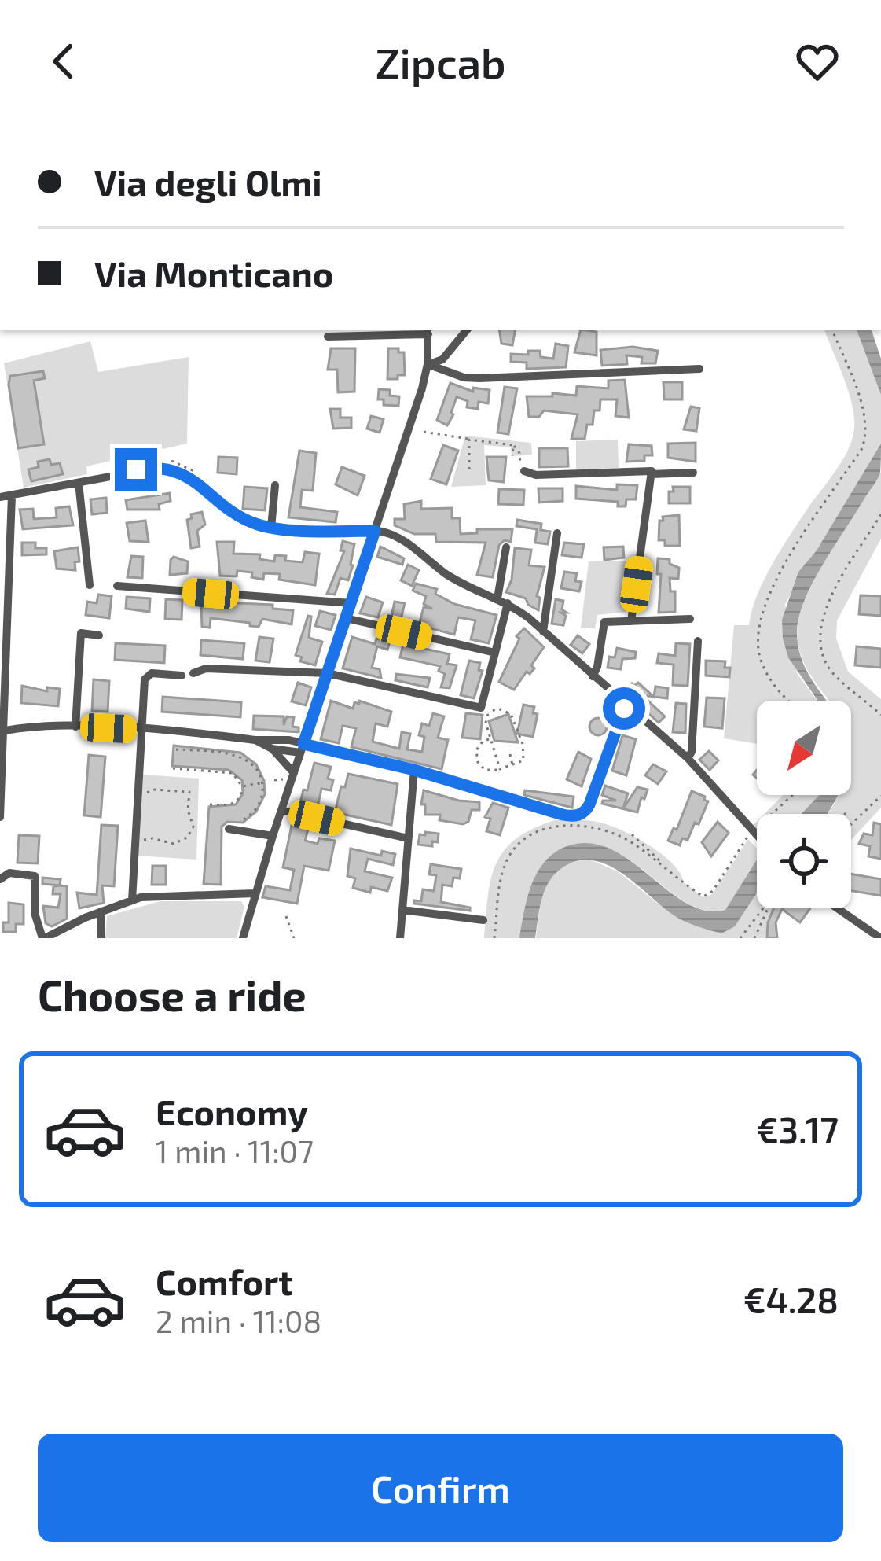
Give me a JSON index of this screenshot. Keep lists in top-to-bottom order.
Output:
{
  "north": "bottom left",
  "page": {
    "header": "Zipcab",
    "banner": ["Via degli Olmi", "Via Monticano"],
    "heading": "Choose a ride",
    "list": [
      {
        "name": "Economy",
        "note": "1 min · 11:07",
        "value": "€3.17"
      },
      {
        "name": "Comfort",
        "note": "2 min · 11:08",
        "value": "€4.28"
      }
    ],
    "buttons": "Confirm"
  }
}
